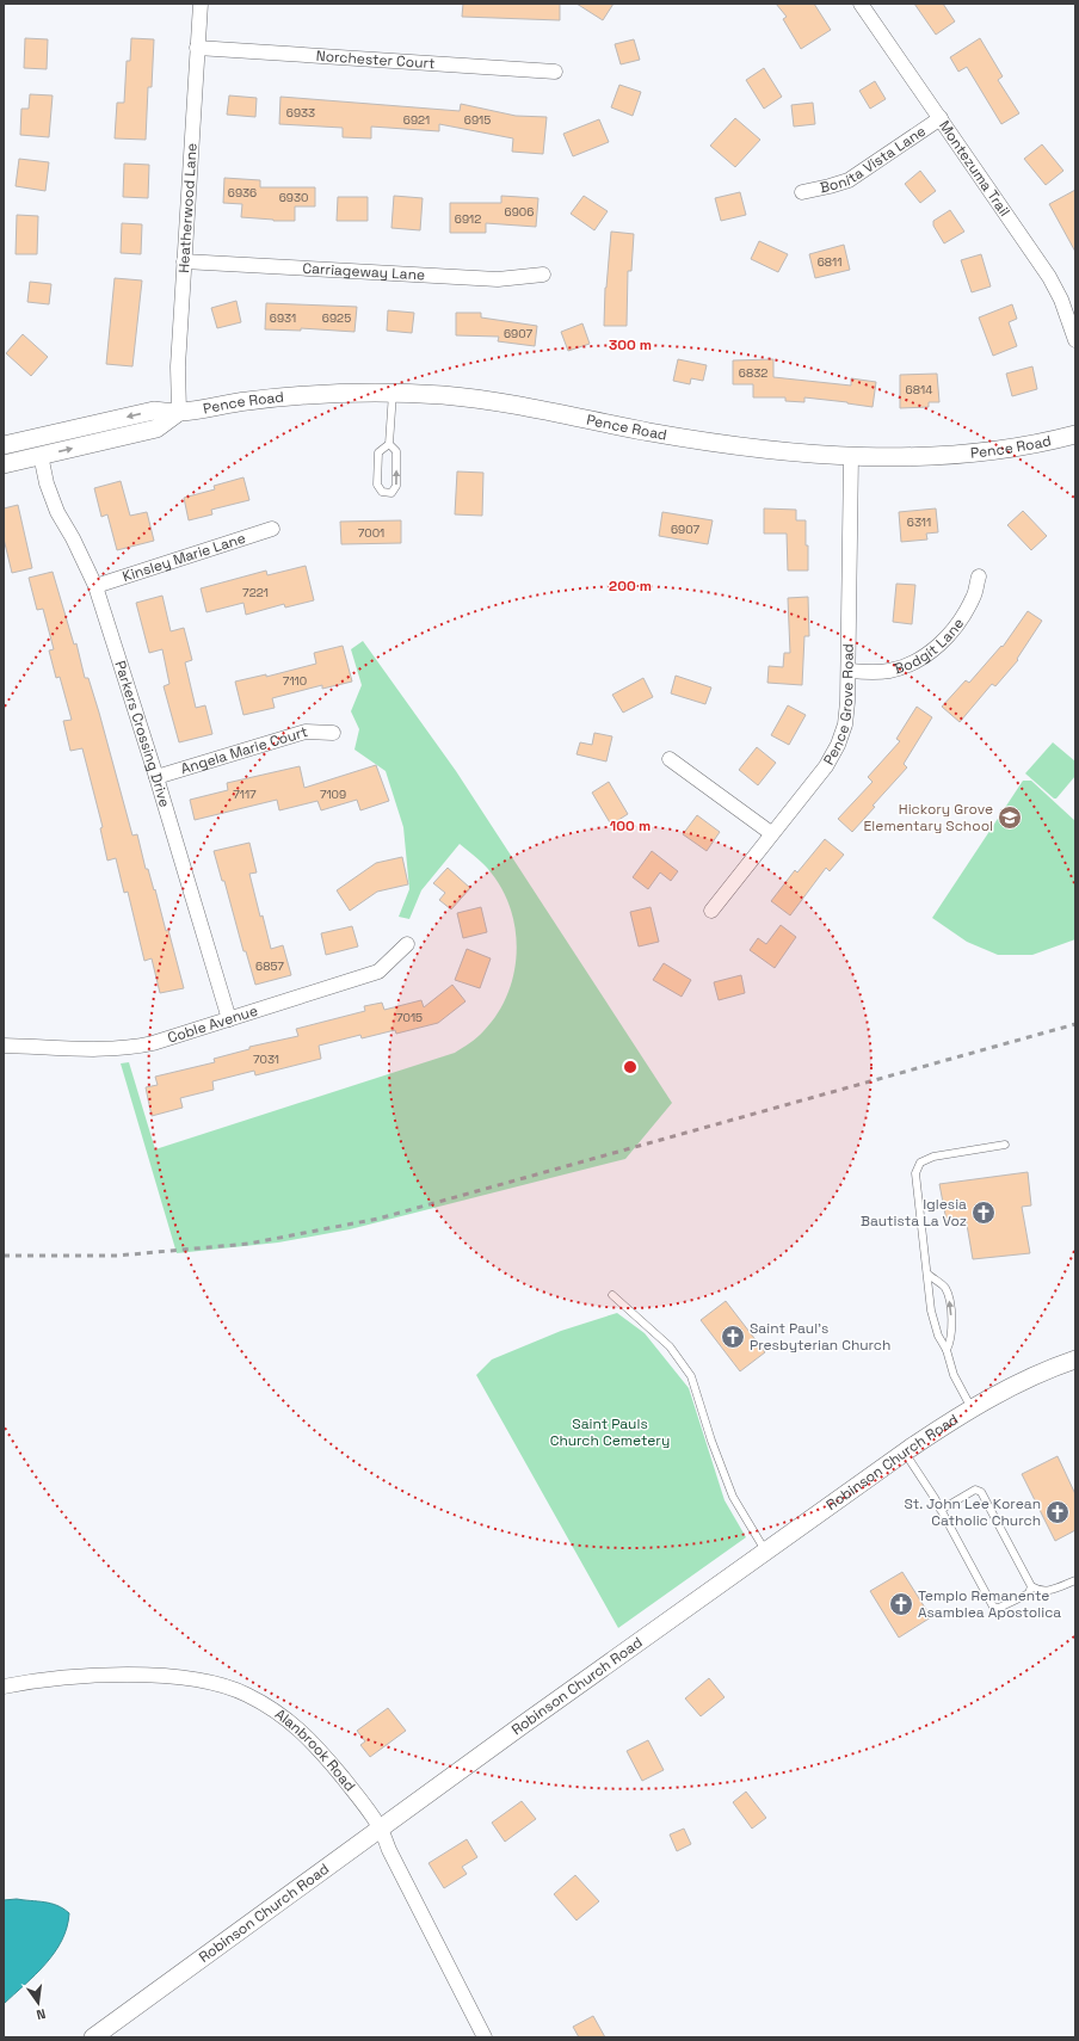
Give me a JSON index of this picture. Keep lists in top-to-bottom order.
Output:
{
  "streets": {
    "street": [
      "Norchester Court",
      "Bonita Vista Lane",
      "Montezuma Trail",
      "Heatherwood Lane",
      "Carriageway Lane",
      "Pence Road",
      "Kinsley Marie Lane",
      "Bodgit Lane",
      "Pence Grove Road",
      "Parkers Crossing Drive",
      "Angela Marie Court",
      "Coble Avenue",
      "Robinson Church Road",
      "Alanbrook Road"
    ]
  },
  "crossings": [
    ["Norchester Court", "Heatherwood Lane"],
    ["Bonita Vista Lane", "Montezuma Trail"],
    ["Heatherwood Lane", "Carriageway Lane"],
    ["Heatherwood Lane", "Pence Road"],
    ["Pence Road", "Pence Grove Road"],
    ["Pence Road", "Parkers Crossing Drive"],
    ["Kinsley Marie Lane", "Parkers Crossing Drive"],
    ["Bodgit Lane", "Pence Grove Road"],
    ["Parkers Crossing Drive", "Angela Marie Court"],
    ["Parkers Crossing Drive", "Coble Avenue"],
    ["Robinson Church Road", "Alanbrook Road"]
  ],
  "parks": ["Saint Pauls Church Cemetery"],
  "places": {
    "school or university": ["Hickory Grove Elementary School"],
    "church": [
      "Iglesia Bautista La Voz",
      "Saint Paul's Presbyterian Church",
      "St. John Lee Korean Catholic Church",
      "Templo Remanente Asamblea Apostolica"
    ]
  },
  "house_numbers": [
    "6933",
    "6921",
    "6915",
    "6936",
    "6930",
    "6906",
    "6912",
    "6811",
    "6931",
    "6925",
    "6907",
    "6832",
    "6814",
    "6311",
    "6907",
    "7001",
    "7221",
    "7110",
    "7117",
    "7109",
    "6857",
    "7015",
    "7031"
  ],
  "north": "bottom",
  "rings": ["300 m", "200 m", "100 m"]
}
